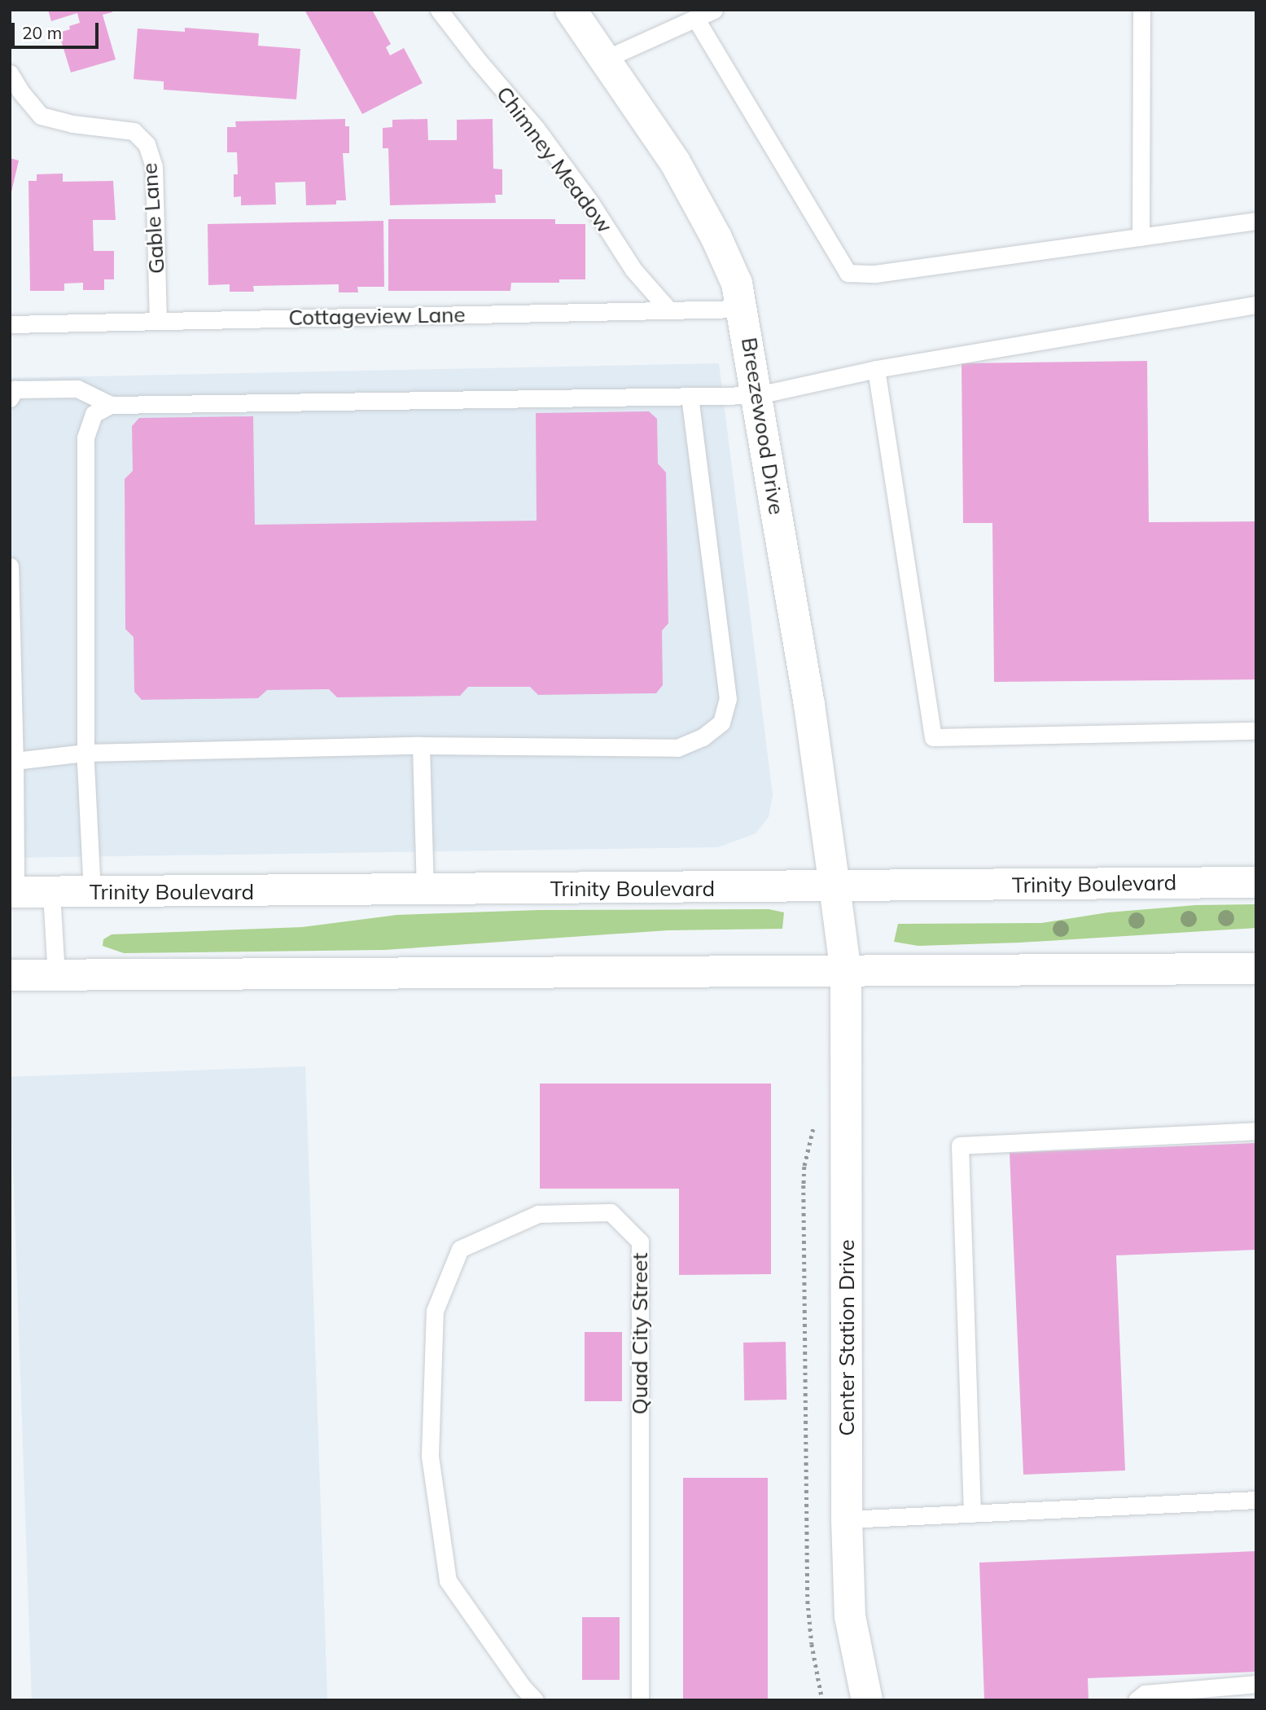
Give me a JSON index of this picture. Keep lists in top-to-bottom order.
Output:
{
  "streets": {
    "main road": ["Breezewood Drive", "Trinity Boulevard", "Center Station Drive"],
    "lane": [
      "Chimney Meadow",
      "Gable Lane",
      "Cottageview Lane",
      "Quad City Street"
    ]
  },
  "crossings": [
    ["Chimney Meadow", "Cottageview Lane"],
    ["Gable Lane", "Cottageview Lane"],
    ["Cottageview Lane", "Breezewood Drive"],
    ["Breezewood Drive", "Trinity Boulevard"],
    ["Breezewood Drive", "Center Station Drive"]
  ],
  "scale_bar": "20 m"
}
